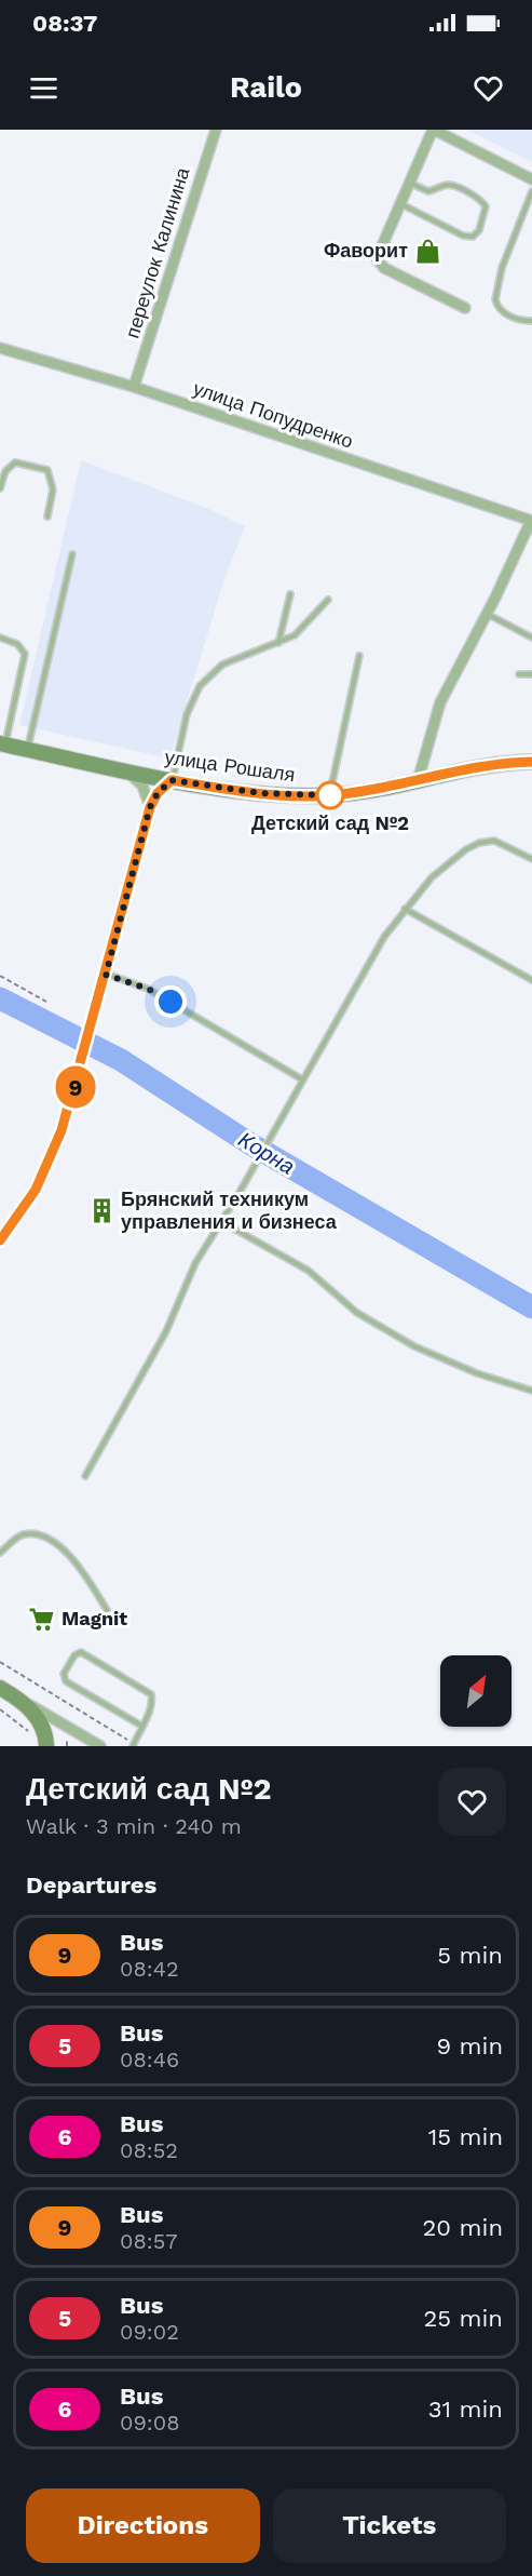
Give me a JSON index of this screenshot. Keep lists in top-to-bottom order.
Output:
{
  "streets": {
    "main road": ["улица Рошаля"],
    "street": ["переулок Калинина", "улица Попудренко"]
  },
  "crossings": [
    ["переулок Калинина", "улица Попудренко"]
  ],
  "water": ["Корна"],
  "places": {
    "shop": ["Фаворит"],
    "other": ["Детский сад №2"],
    "building": ["Брянский техникум управления и бизнеса"],
    "supermarket": ["Magnit"]
  },
  "lines": ["bus line 9"],
  "north": "top right",
  "page": {
    "status": "08:37",
    "header": "Railo",
    "on_map": "9",
    "heading": [
      ["Детский сад №2", "Walk · 3 min · 240 m"],
      "Departures"
    ],
    "list": [
      {
        "mark": "9",
        "name": "Bus",
        "note": "08:42",
        "value": "5 min"
      },
      {
        "mark": "5",
        "name": "Bus",
        "note": "08:46",
        "value": "9 min"
      },
      {
        "mark": "6",
        "name": "Bus",
        "note": "08:52",
        "value": "15 min"
      },
      {
        "mark": "9",
        "name": "Bus",
        "note": "08:57",
        "value": "20 min"
      },
      {
        "mark": "5",
        "name": "Bus",
        "note": "09:02",
        "value": "25 min"
      },
      {
        "mark": "6",
        "name": "Bus",
        "note": "09:08",
        "value": "31 min"
      }
    ],
    "buttons": ["Directions", "Tickets"]
  }
}
